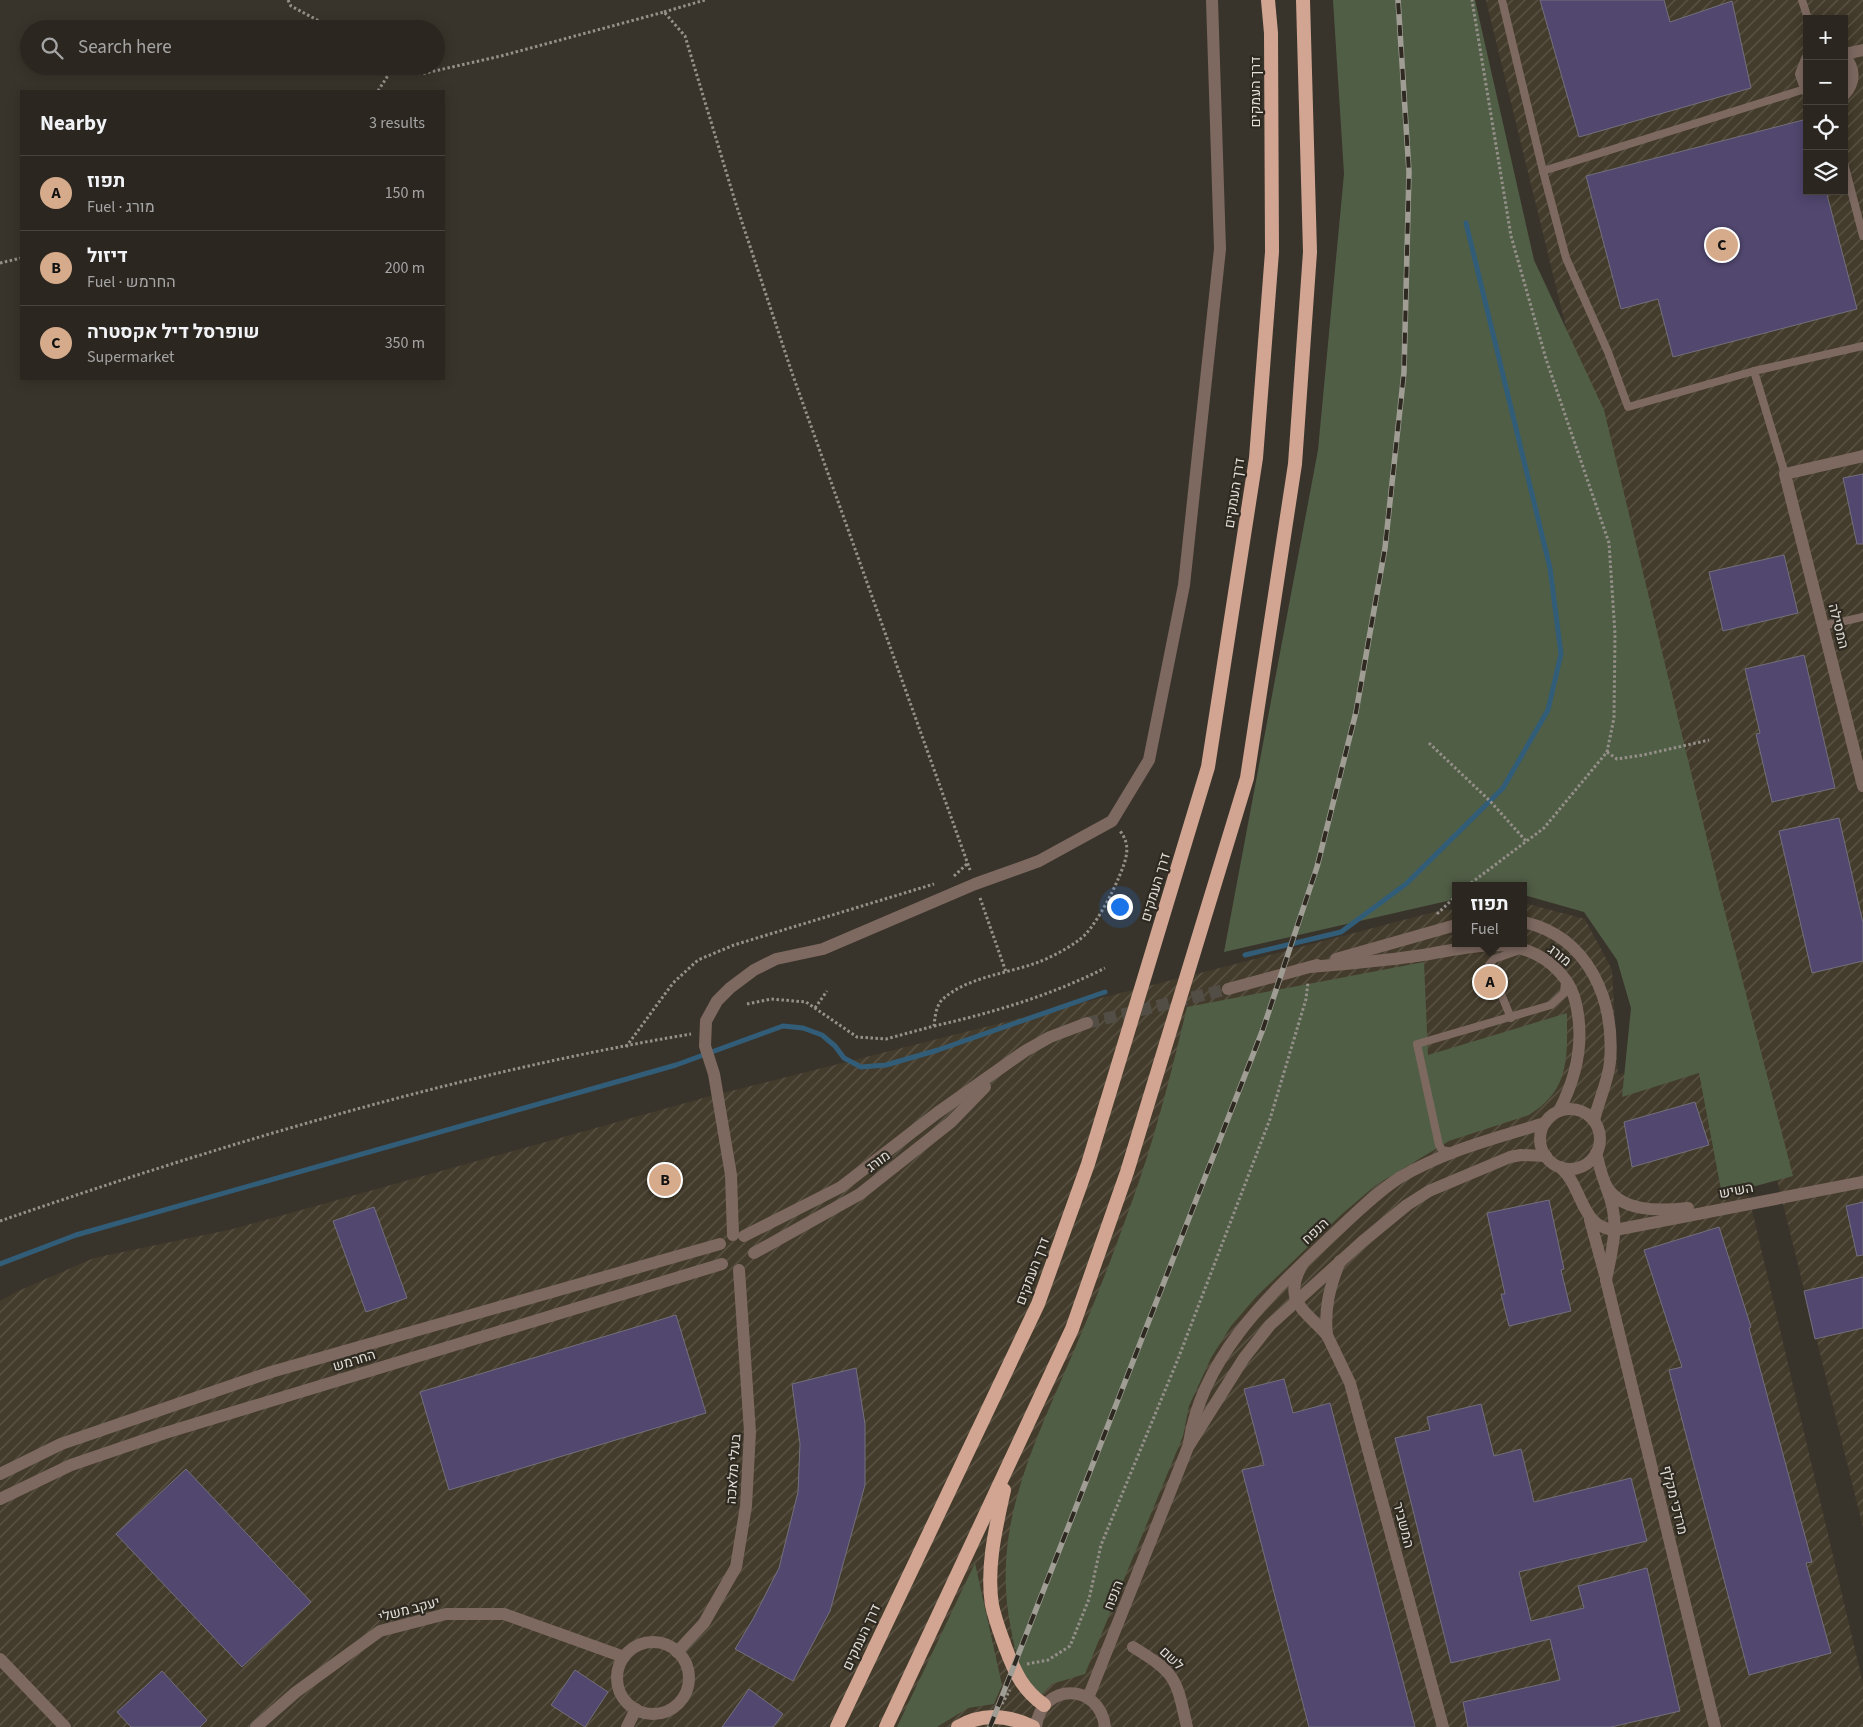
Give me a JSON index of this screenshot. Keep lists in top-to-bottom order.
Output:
{
  "streets": {
    "highway": ["דרך העמקים"],
    "street": [
      "המסילה",
      "מורג",
      "השיש",
      "הנפח",
      "החרמש",
      "בעלי מלאכה",
      "מרדכי מקלף",
      "המשביר",
      "יעקב משלי",
      "לשם"
    ]
  },
  "crossings": [
    ["מורג", "הנפח"],
    ["מורג", "החרמש"],
    ["מורג", "בעלי מלאכה"],
    ["מורג", "מרדכי מקלף"],
    ["השיש", "מרדכי מקלף"],
    ["הנפח", "מרדכי מקלף"],
    ["הנפח", "המשביר"],
    ["החרמש", "בעלי מלאכה"],
    ["בעלי מלאכה", "יעקב משלי"]
  ],
  "page": {
    "map_buttons": ["+", "−"],
    "search": "Search here",
    "heading": ["Nearby", "3 results"],
    "list": [
      {
        "mark": "A",
        "name": "תפוז",
        "note": "Fuel · מורג",
        "value": "150 m"
      },
      {
        "mark": "B",
        "name": "דיזול",
        "note": "Fuel · החרמש",
        "value": "200 m"
      },
      {
        "mark": "C",
        "name": "שופרסל דיל אקסטרה",
        "note": "Supermarket",
        "value": "350 m"
      }
    ],
    "pins": ["C", "A", "B"],
    "popup": ["תפוז", "Fuel"]
  }
}
